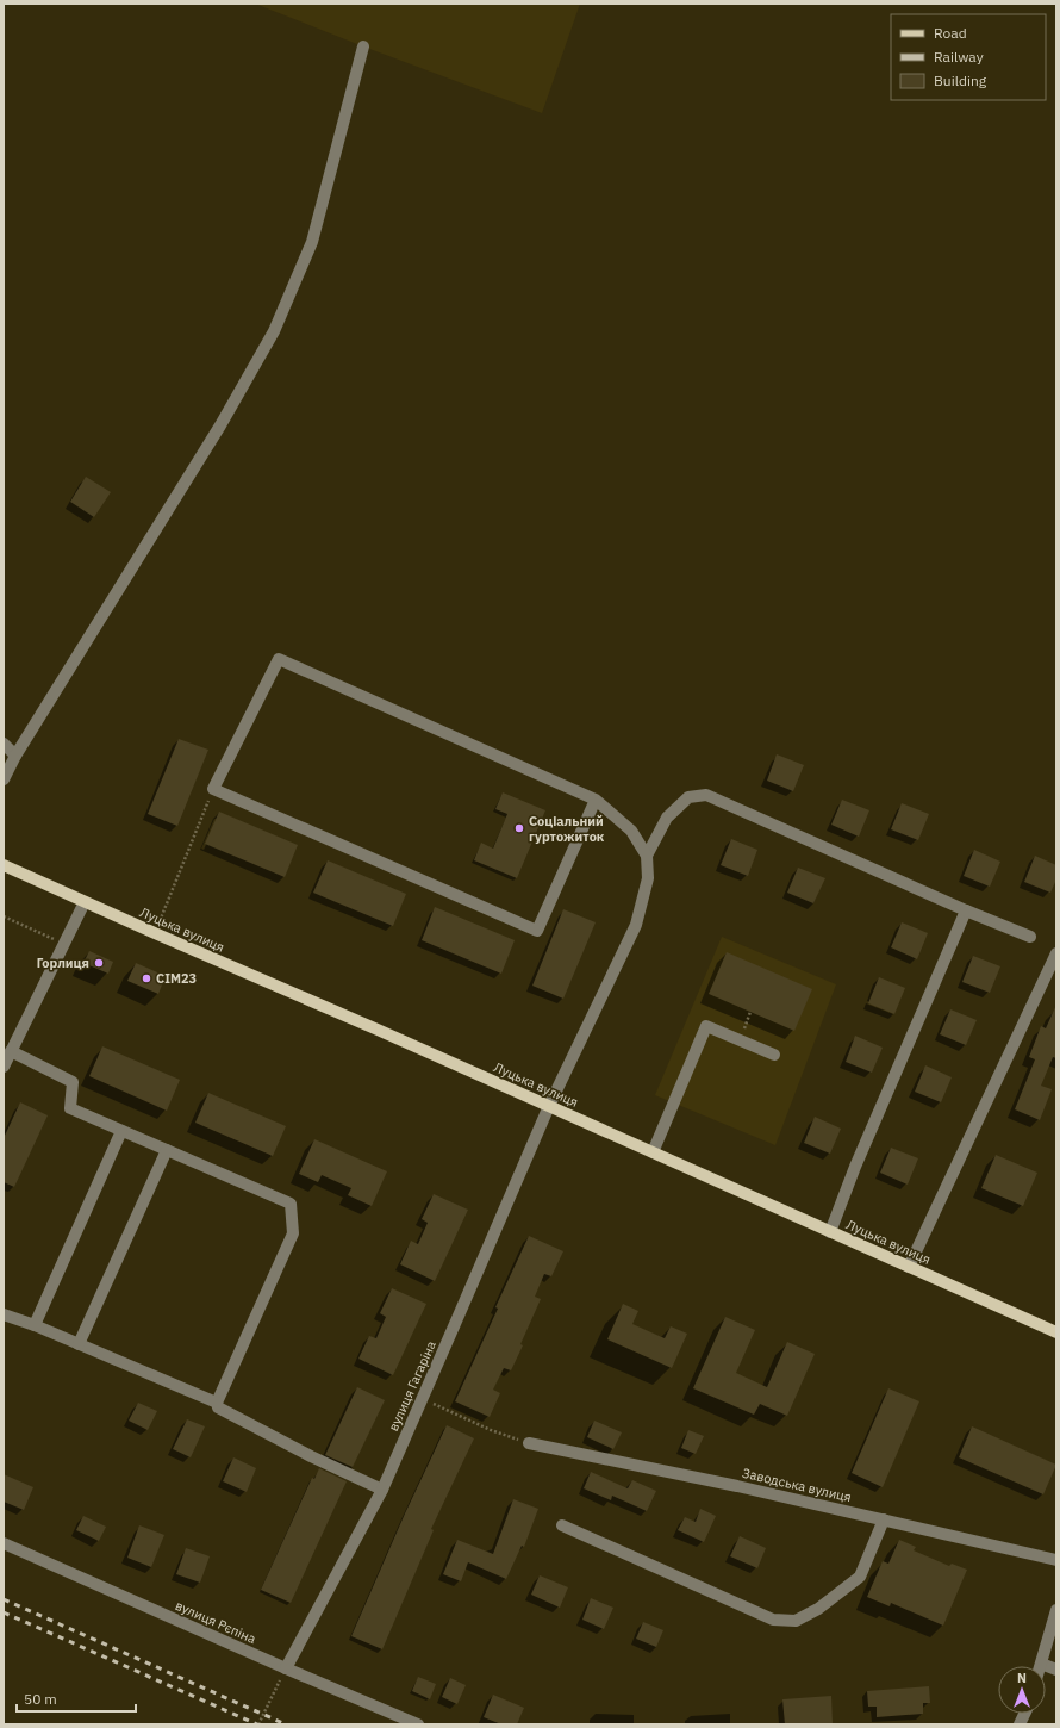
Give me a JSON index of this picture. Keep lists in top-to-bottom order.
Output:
{
  "streets": {
    "main road": ["Луцька вулиця"],
    "street": ["вулиця Гагаріна", "Заводська вулиця", "вулиця Рєпіна"]
  },
  "crossings": [
    ["Луцька вулиця", "вулиця Гагаріна"],
    ["вулиця Гагаріна", "вулиця Рєпіна"]
  ],
  "places": ["Соціальний гуртожиток", "Горлиця", "СІМ23"],
  "legend": ["Road", "Railway", "Building"],
  "scale_bar": "50 m",
  "north": "top"
}
